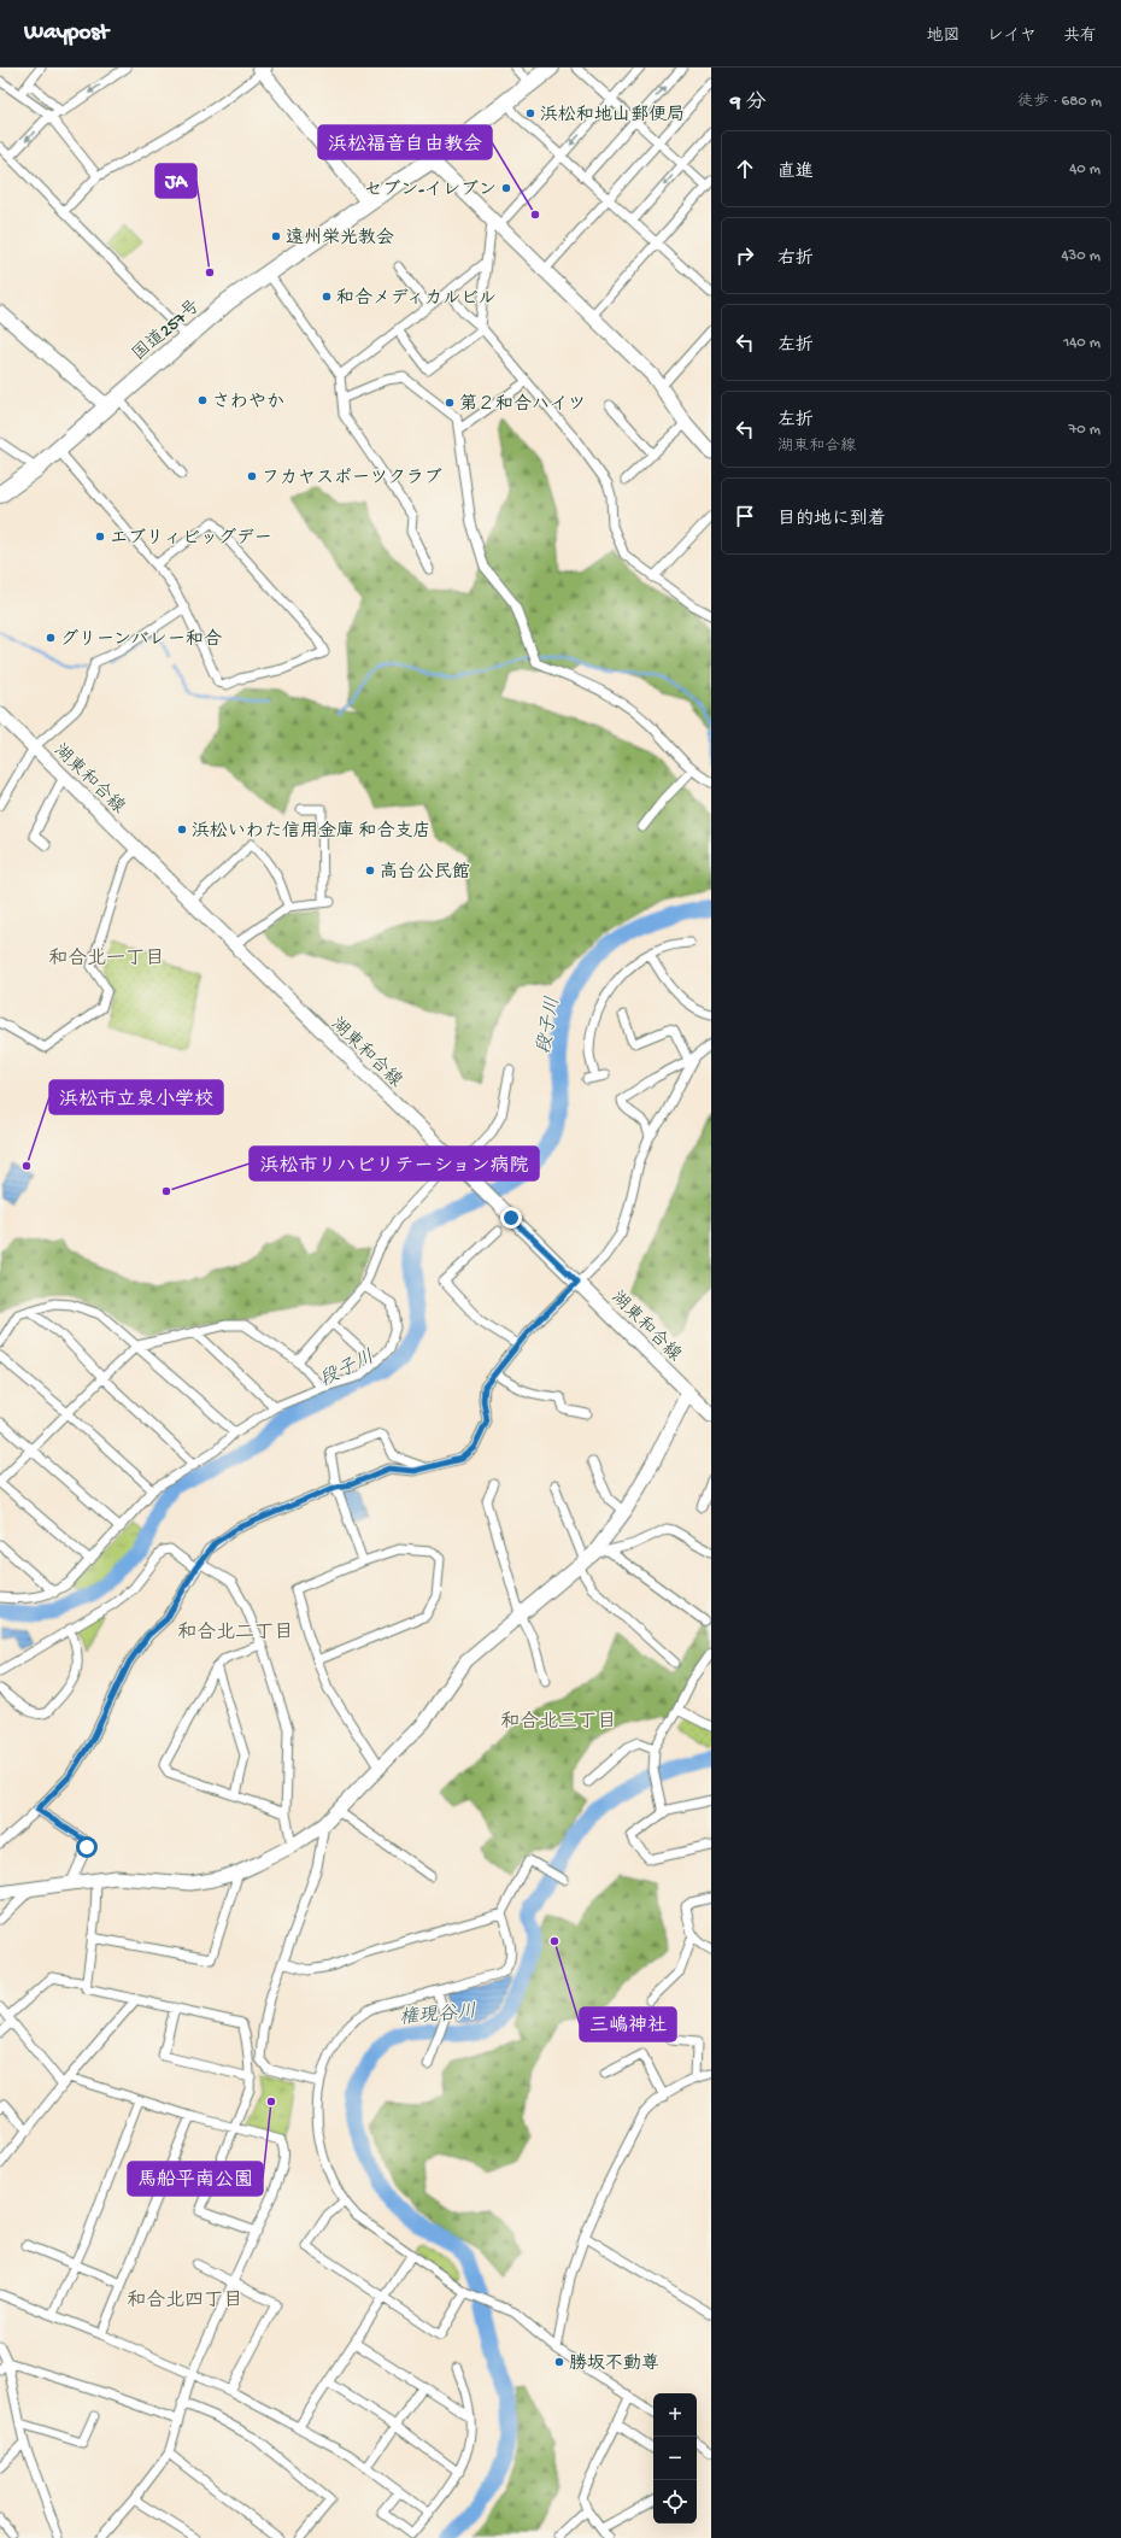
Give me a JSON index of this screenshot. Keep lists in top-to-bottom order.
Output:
{
  "streets": {
    "highway": ["国道257号"],
    "street": ["湖東和合線"]
  },
  "districts": [
    "和合北一丁目",
    "和合北二丁目",
    "和合北三丁目",
    "和合北四丁目"
  ],
  "water": ["段子川", "権現谷川"],
  "places": [
    "浜松和地山郵便局",
    "セブン-イレブン",
    "浜松福音自由教会",
    "遠州栄光教会",
    "JA",
    "和合メディカルビル",
    "さわやか",
    "第２和合ハイツ",
    "フカヤスポーツクラブ",
    "エブリィビッグデー",
    "グリーンバレー和合",
    "浜松いわた信用金庫 和合支店",
    "高台公民館",
    "浜松市立泉小学校",
    "浜松市リハビリテーション病院",
    "三嶋神社",
    "馬船平南公園",
    "勝坂不動尊"
  ],
  "page": {
    "header": "Waypost",
    "nav": ["地図", "レイヤ", "共有"],
    "heading": ["9 分", "徒歩 · 680 m"],
    "list": [
      ["直進", "40 m"],
      ["右折", "430 m"],
      ["左折", "140 m"],
      ["左折", "湖東和合線", "70 m"],
      "目的地に到着"
    ],
    "map_buttons": ["+", "−"]
  }
}
